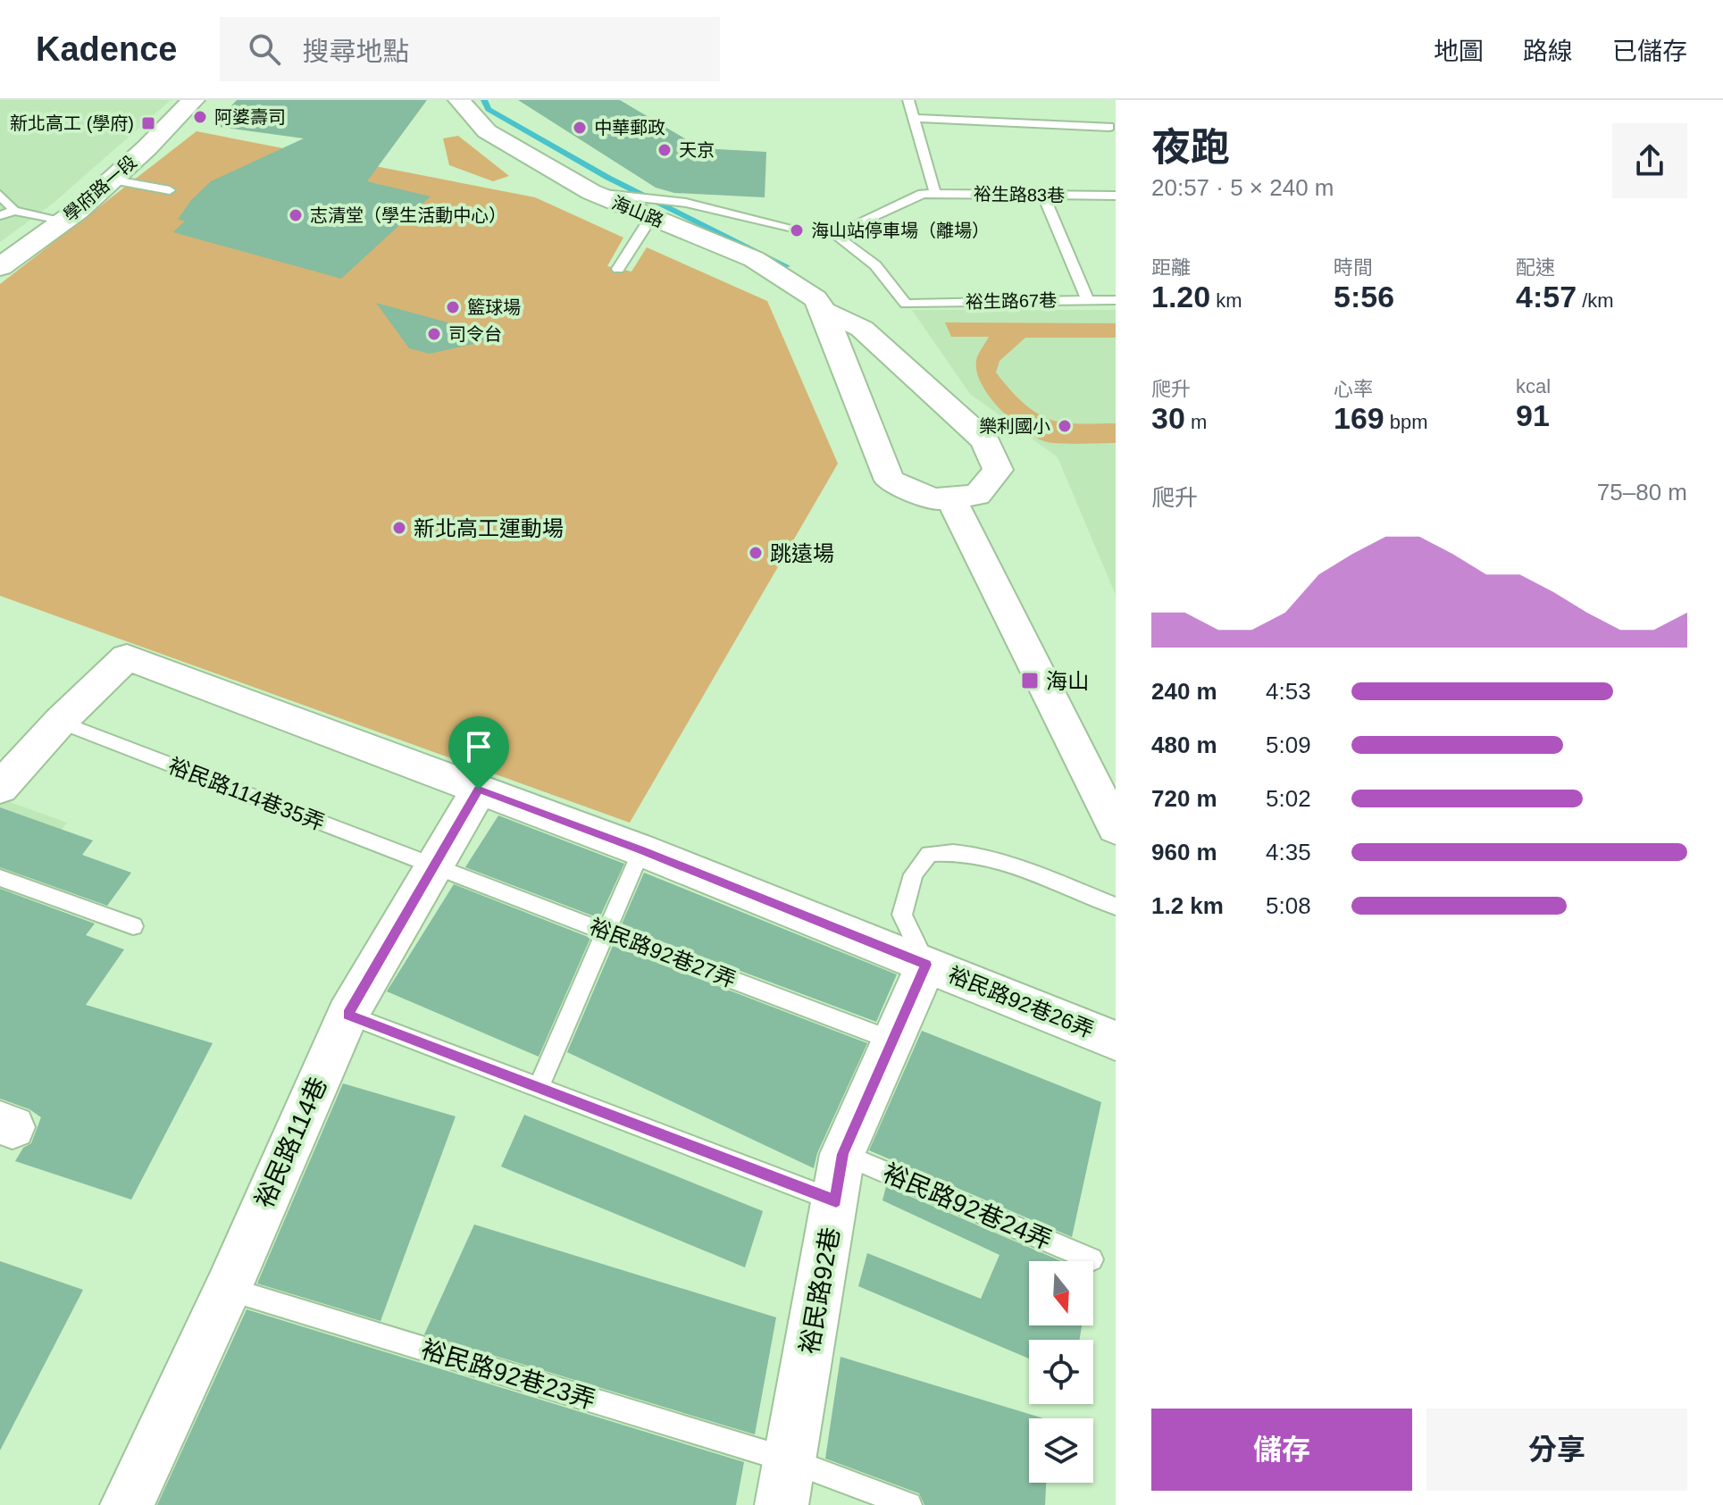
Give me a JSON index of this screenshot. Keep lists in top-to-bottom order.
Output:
{
  "streets": {
    "street": [
      "學府路一段",
      "海山路",
      "裕民路92巷26弄",
      "裕民路114巷",
      "裕民路92巷"
    ],
    "lane": [
      "裕生路83巷",
      "裕生路67巷",
      "裕民路114巷35弄",
      "裕民路92巷27弄",
      "裕民路92巷24弄",
      "裕民路92巷23弄"
    ]
  },
  "crossings": [
    ["裕生路83巷", "裕生路67巷"],
    ["裕民路114巷35弄", "裕民路92巷27弄"],
    ["裕民路114巷35弄", "裕民路92巷26弄"],
    ["裕民路114巷35弄", "裕民路114巷"],
    ["裕民路92巷27弄", "裕民路114巷"],
    ["裕民路92巷27弄", "裕民路92巷"],
    ["裕民路92巷26弄", "裕民路114巷"],
    ["裕民路92巷26弄", "裕民路92巷"],
    ["裕民路114巷", "裕民路92巷23弄"],
    ["裕民路92巷24弄", "裕民路92巷"],
    ["裕民路92巷", "裕民路92巷23弄"]
  ],
  "places": {
    "other": [
      "阿婆壽司",
      "中華郵政",
      "天京",
      "志清堂（學生活動中心）",
      "海山站停車場（離場）",
      "籃球場",
      "司令台",
      "樂利國小",
      "新北高工運動場",
      "跳遠場"
    ],
    "transit": ["新北高工 (學府)", "海山"]
  },
  "north": "bottom",
  "page": {
    "header": "Kadence",
    "search": "搜尋地點",
    "nav": ["地圖", "路線", "已儲存"],
    "heading": ["夜跑", "20:57 · 5 × 240 m"],
    "stats": [
      ["距離", "1.20 km"],
      ["時間", "5:56"],
      ["配速", "4:57 /km"],
      ["爬升", "30 m"],
      ["心率", "169 bpm"],
      ["kcal", "91"]
    ],
    "chart": ["爬升", "75–80 m"],
    "list": [
      {
        "name": "240 m",
        "note": "4:53"
      },
      {
        "name": "480 m",
        "note": "5:09"
      },
      {
        "name": "720 m",
        "note": "5:02"
      },
      {
        "name": "960 m",
        "note": "4:35"
      },
      {
        "name": "1.2 km",
        "note": "5:08"
      }
    ],
    "buttons": ["儲存", "分享"]
  }
}
